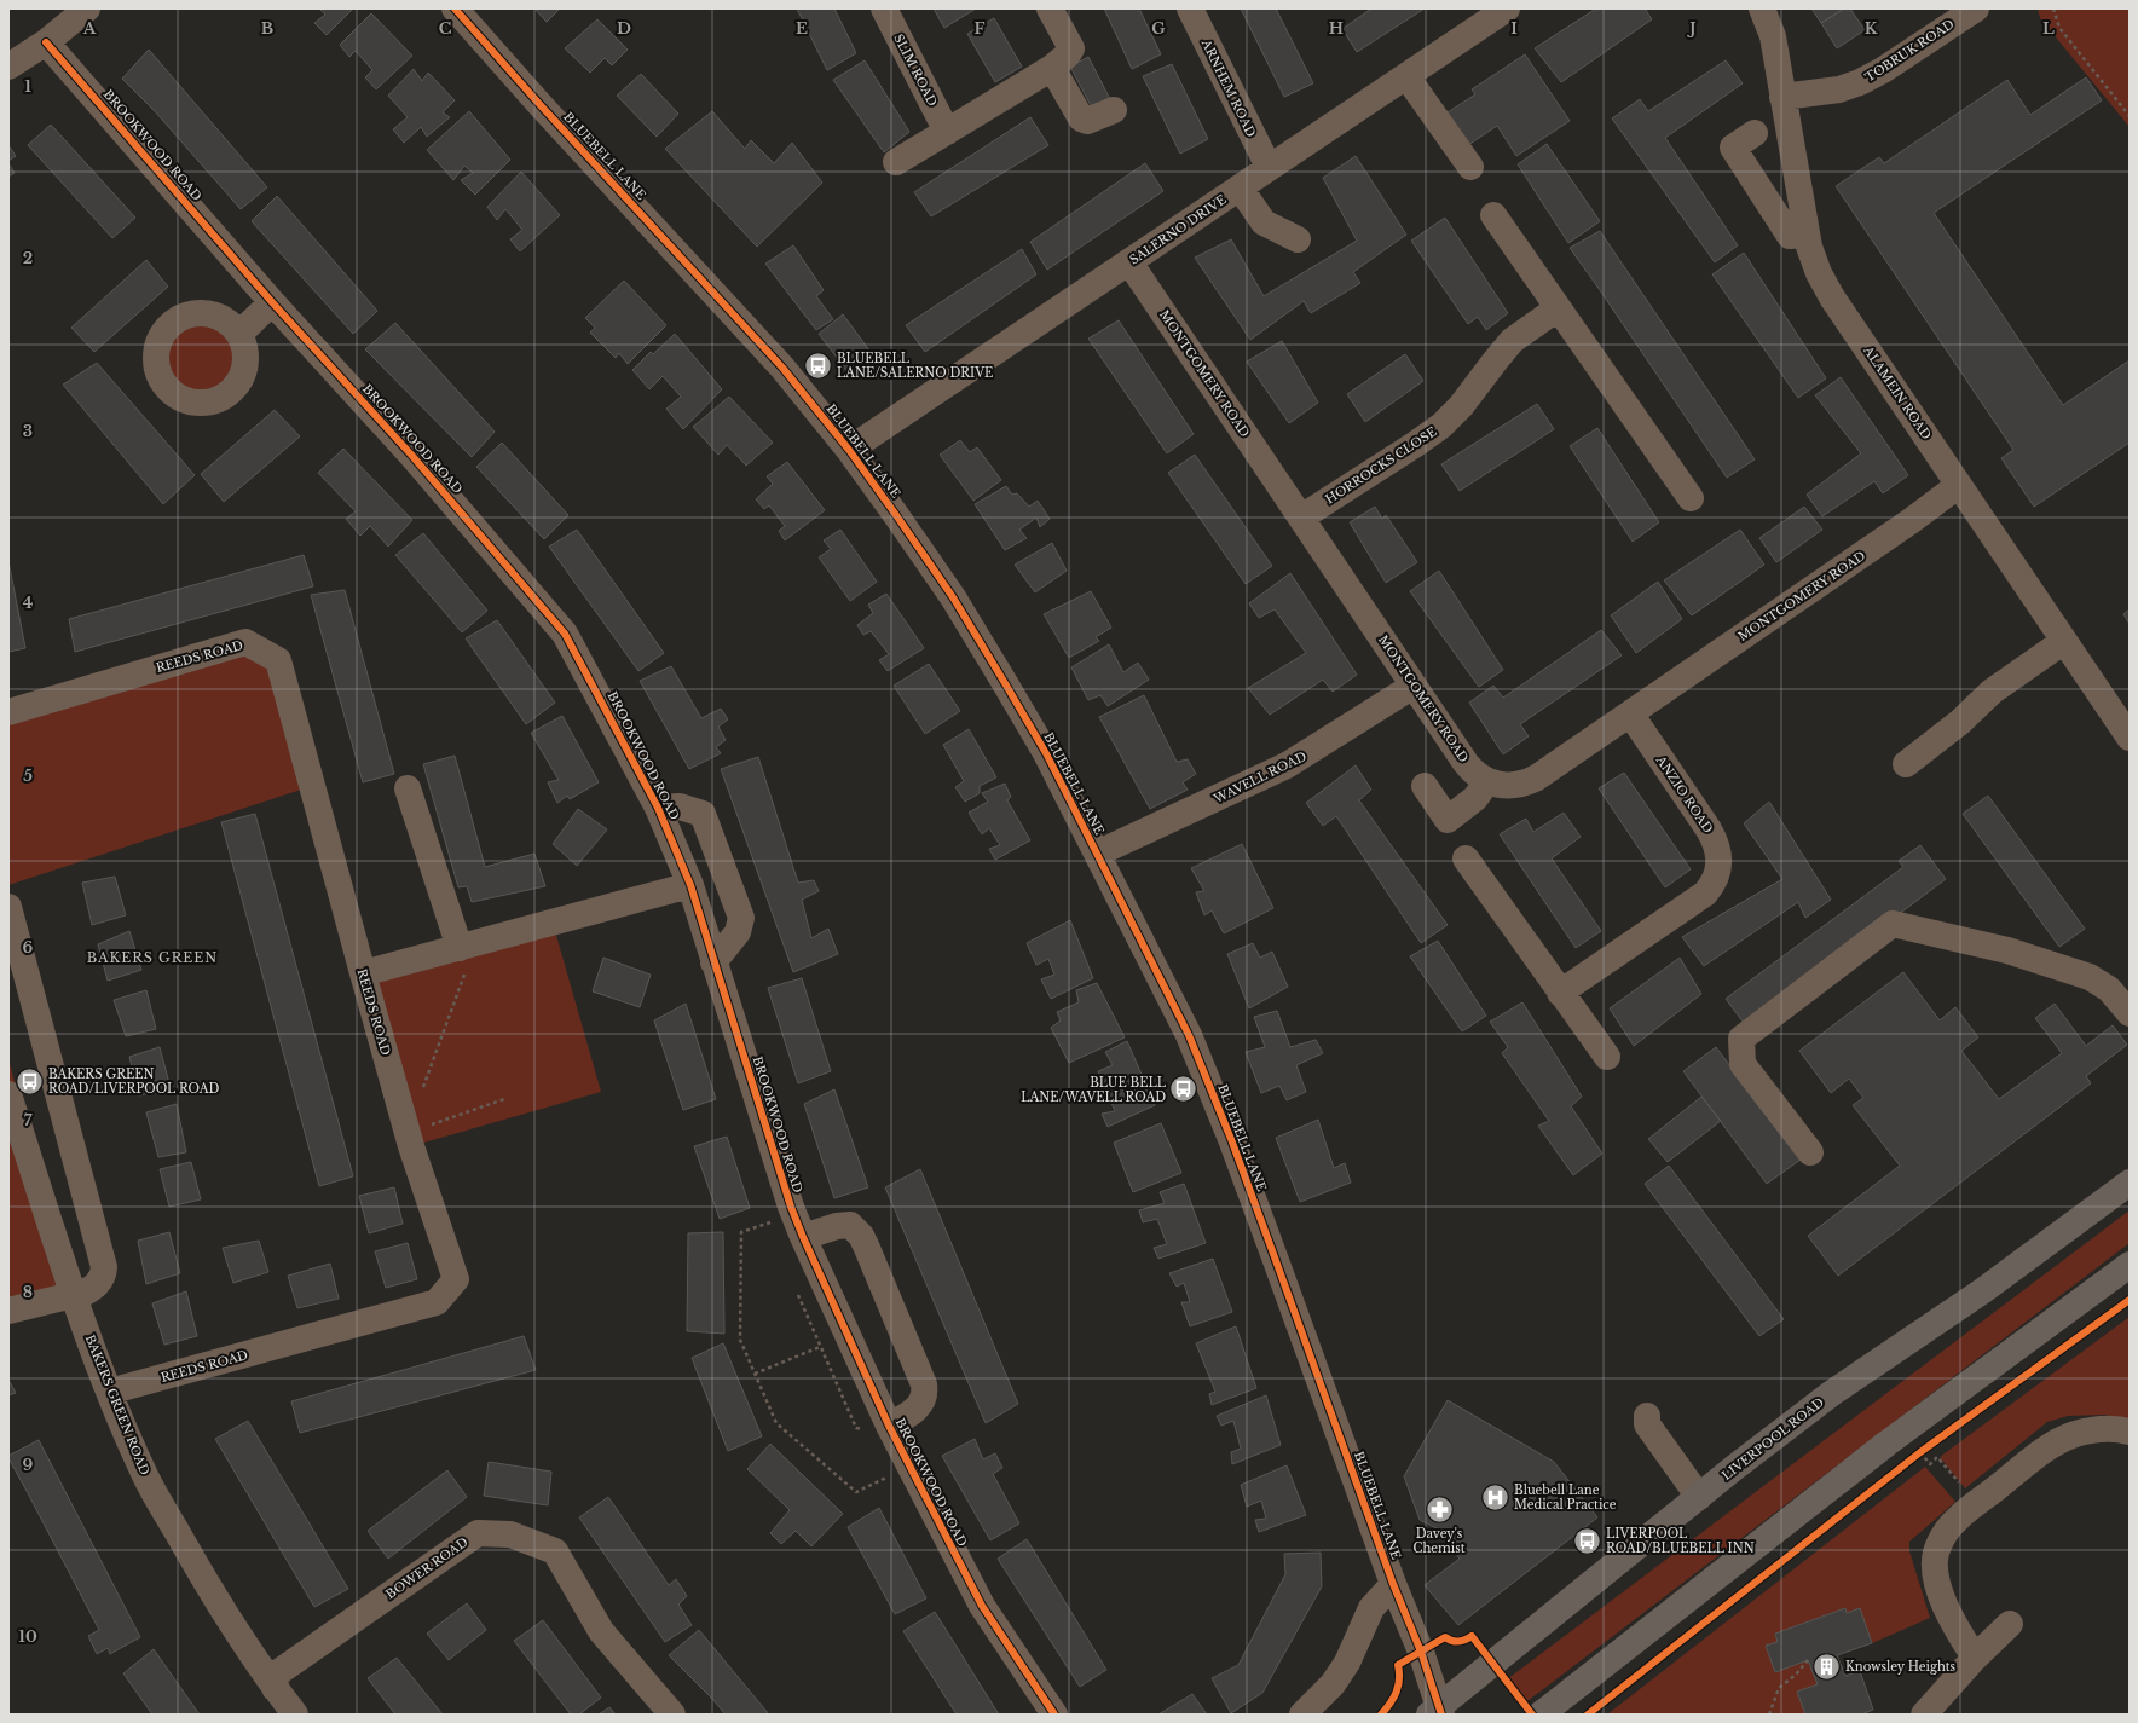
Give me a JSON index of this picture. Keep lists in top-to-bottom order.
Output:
{
  "streets": {
    "highway": ["LIVERPOOL ROAD"],
    "street": [
      "TOBRUK ROAD",
      "SLIM ROAD",
      "ARNHEM ROAD",
      "BROOKWOOD ROAD",
      "BLUEBELL LANE",
      "SALERNO DRIVE",
      "MONTGOMERY ROAD",
      "ALAMEIN ROAD",
      "HORROCKS CLOSE",
      "REEDS ROAD",
      "WAVELL ROAD",
      "ANZIO ROAD",
      "BAKERS GREEN ROAD",
      "BOWER ROAD"
    ]
  },
  "crossings": [
    ["TOBRUK ROAD", "ALAMEIN ROAD"],
    ["ARNHEM ROAD", "SALERNO DRIVE"],
    ["BLUEBELL LANE", "SALERNO DRIVE"],
    ["BLUEBELL LANE", "WAVELL ROAD"],
    ["BLUEBELL LANE", "LIVERPOOL ROAD"],
    ["SALERNO DRIVE", "MONTGOMERY ROAD"],
    ["MONTGOMERY ROAD", "ALAMEIN ROAD"],
    ["MONTGOMERY ROAD", "HORROCKS CLOSE"],
    ["MONTGOMERY ROAD", "WAVELL ROAD"],
    ["MONTGOMERY ROAD", "ANZIO ROAD"],
    ["REEDS ROAD", "BAKERS GREEN ROAD"],
    ["BAKERS GREEN ROAD", "BOWER ROAD"]
  ],
  "districts": ["BAKERS GREEN"],
  "places": {
    "bus stop": [
      "BLUEBELL LANE/SALERNO DRIVE",
      "BAKERS GREEN ROAD/LIVERPOOL ROAD",
      "BLUE BELL LANE/WAVELL ROAD",
      "LIVERPOOL ROAD/BLUEBELL INN"
    ],
    "hospital": ["Bluebell Lane Medical Practice"],
    "pharmacy": ["Davey's Chemist"],
    "building": ["Knowsley Heights"]
  },
  "grid": {
    "columns": [
      "A",
      "B",
      "C",
      "D",
      "E",
      "F",
      "G",
      "H",
      "I",
      "J",
      "K",
      "L"
    ],
    "rows": [
      "1",
      "2",
      "3",
      "4",
      "5",
      "6",
      "7",
      "8",
      "9",
      "10"
    ]
  }
}
